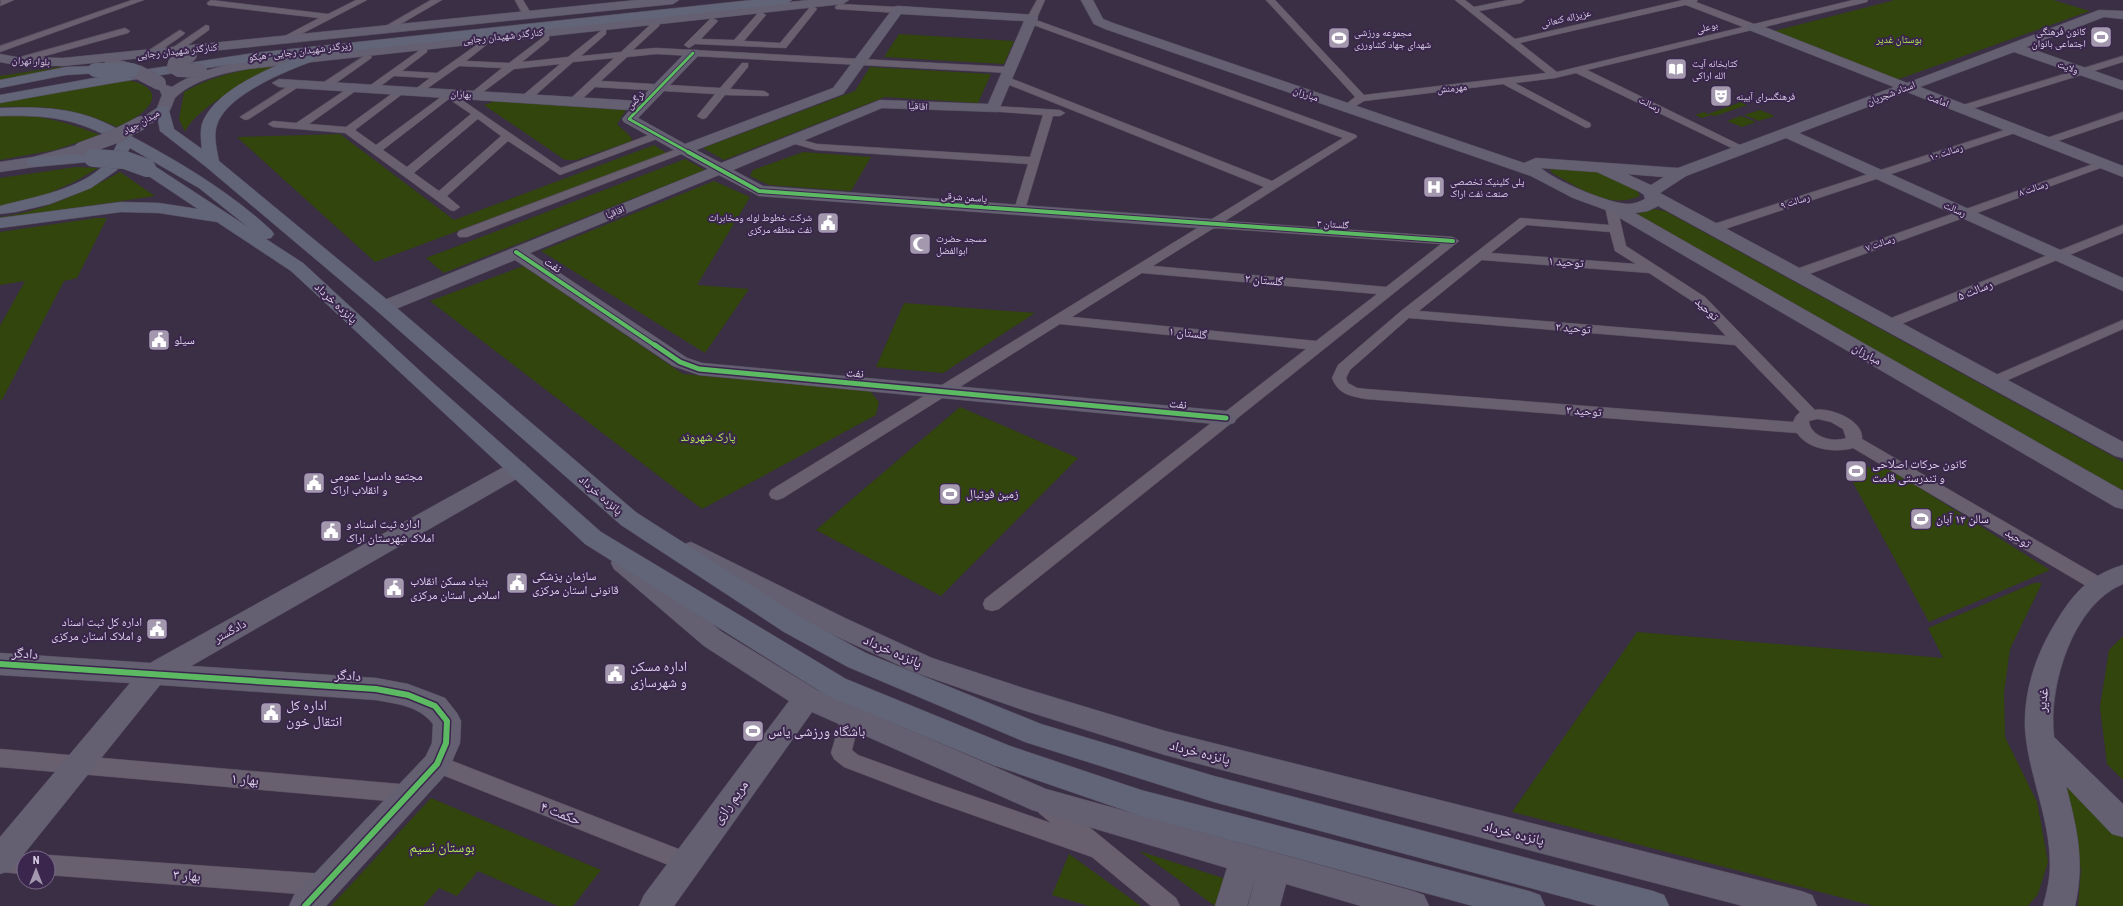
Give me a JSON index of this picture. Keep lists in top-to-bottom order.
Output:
{
  "streets": {
    "main road": ["زیرگذر شهیدان رجایی - هپکو", "پانزده خرداد"],
    "street": [
      "عزیزاله کنعانی",
      "بوعلی",
      "کنارگذر شهیدان رجایی",
      "بلوار تهران",
      "ولایت",
      "مهرمنش",
      "استاد شجریان",
      "بهاران",
      "مبارزان",
      "نرگس",
      "امامت",
      "رسالت",
      "اقاقیا",
      "میدان جهاد",
      "رسالت ۱۰",
      "رسالت ۸",
      "یاسمن شرقی",
      "رسالت ۹",
      "گلستان ۳",
      "رسالت ۷",
      "توحید ۱",
      "نفت",
      "گلستان ۲",
      "رسالت ۵",
      "توحید",
      "توحید ۲",
      "گلستان ۱",
      "توحید ۳",
      "دادگستر",
      "دادگر",
      "غدیر",
      "بهار ۱",
      "مریم رازی",
      "حکمت ۴",
      "بهار ۳"
    ]
  },
  "crossings": [
    ["بوعلی", "مهرمنش"],
    ["بوعلی", "امامت"],
    ["بوعلی", "رسالت"],
    ["کنارگذر شهیدان رجایی", "بلوار تهران"],
    ["کنارگذر شهیدان رجایی", "میدان جهاد"],
    ["بلوار تهران", "میدان جهاد"],
    ["ولایت", "استاد شجریان"],
    ["مهرمنش", "مبارزان"],
    ["استاد شجریان", "امامت"],
    ["استاد شجریان", "رسالت"],
    ["بهاران", "نرگس"],
    ["مبارزان", "توحید"],
    ["نرگس", "اقاقیا"],
    ["نرگس", "یاسمن شرقی"],
    ["امامت", "رسالت ۱۰"],
    ["امامت", "رسالت ۸"],
    ["رسالت", "رسالت ۱۰"],
    ["رسالت", "رسالت ۸"],
    ["رسالت", "رسالت ۹"],
    ["رسالت", "رسالت ۷"],
    ["رسالت", "رسالت ۵"],
    ["اقاقیا", "یاسمن شرقی"],
    ["اقاقیا", "نفت"],
    ["اقاقیا", "پانزده خرداد"],
    ["میدان جهاد", "پانزده خرداد"],
    ["رسالت ۱۰", "رسالت ۹"],
    ["رسالت ۸", "رسالت ۷"],
    ["یاسمن شرقی", "گلستان ۳"],
    ["گلستان ۳", "گلستان ۲"],
    ["توحید ۱", "توحید"],
    ["پانزده خرداد", "دادگستر"],
    ["پانزده خرداد", "مریم رازی"],
    ["توحید", "توحید ۲"],
    ["توحید", "غدیر"],
    ["توحید ۲", "توحید ۳"],
    ["دادگستر", "دادگر"],
    ["دادگستر", "بهار ۱"],
    ["دادگر", "بهار ۱"],
    ["دادگر", "حکمت ۴"],
    ["دادگر", "بهار ۳"],
    ["مریم رازی", "حکمت ۴"]
  ],
  "parks": ["بوستان غدیر", "پارک شهروند", "بوستان نسیم"],
  "places": {
    "sports": [
      "کانون فرهنگی اجتماعی بانوان",
      "مجموعه ورزشی شهدای جهاد کشاورزی",
      "کانون حرکات اصلاحی و تندرستی قامت",
      "زمین فوتبال",
      "سالن ۱۳ آبان",
      "باشگاه ورزشی یاس"
    ],
    "library": ["کتابخانه آیت الله اراکی"],
    "theatre": ["فرهنگسرای آیینه"],
    "hospital": ["پلی کلینیک تخصصی صنعت نفت اراک"],
    "public building": [
      "شرکت خطوط لوله ومخابرات نفت منطقه مرکزی",
      "سیلو",
      "مجتمع دادسرا عمومی و انقلاب اراک",
      "اداره ثبت اسناد و املاک شهرستان اراک",
      "سازمان پزشکی قانونی استان مرکزی",
      "بنیاد مسکن انقلاب اسلامی استان مرکزی",
      "اداره کل ثبت اسناد و املاک استان مرکزی",
      "اداره مسکن و شهرسازی",
      "اداره کل انتقال خون"
    ],
    "mosque": ["مسجد حضرت ابوالفضل"]
  },
  "north": "top"
}
